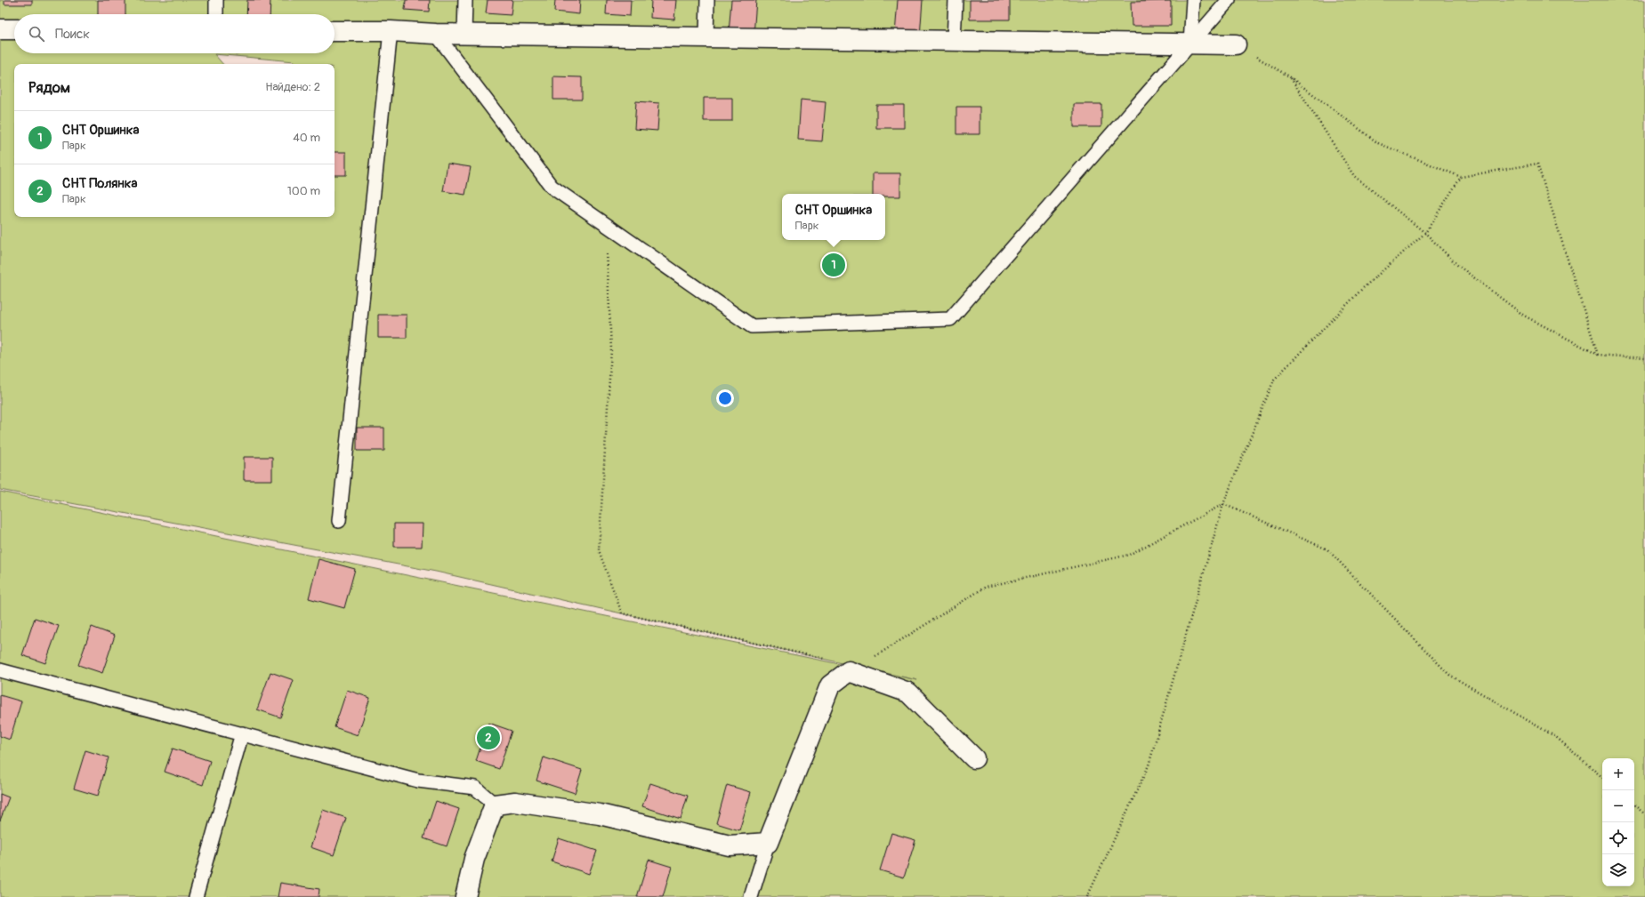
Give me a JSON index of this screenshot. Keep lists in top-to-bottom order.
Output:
{
  "page": {
    "search": "Поиск",
    "heading": ["Рядом", "Найдено: 2"],
    "list": [
      {
        "mark": "1",
        "name": "СНТ Оршинка",
        "note": "Парк",
        "value": "40 m"
      },
      {
        "mark": "2",
        "name": "СНТ Полянка",
        "note": "Парк",
        "value": "100 m"
      }
    ],
    "popup": ["СНТ Оршинка", "Парк"],
    "pins": ["1", "2"],
    "map_buttons": ["+", "−"]
  }
}
